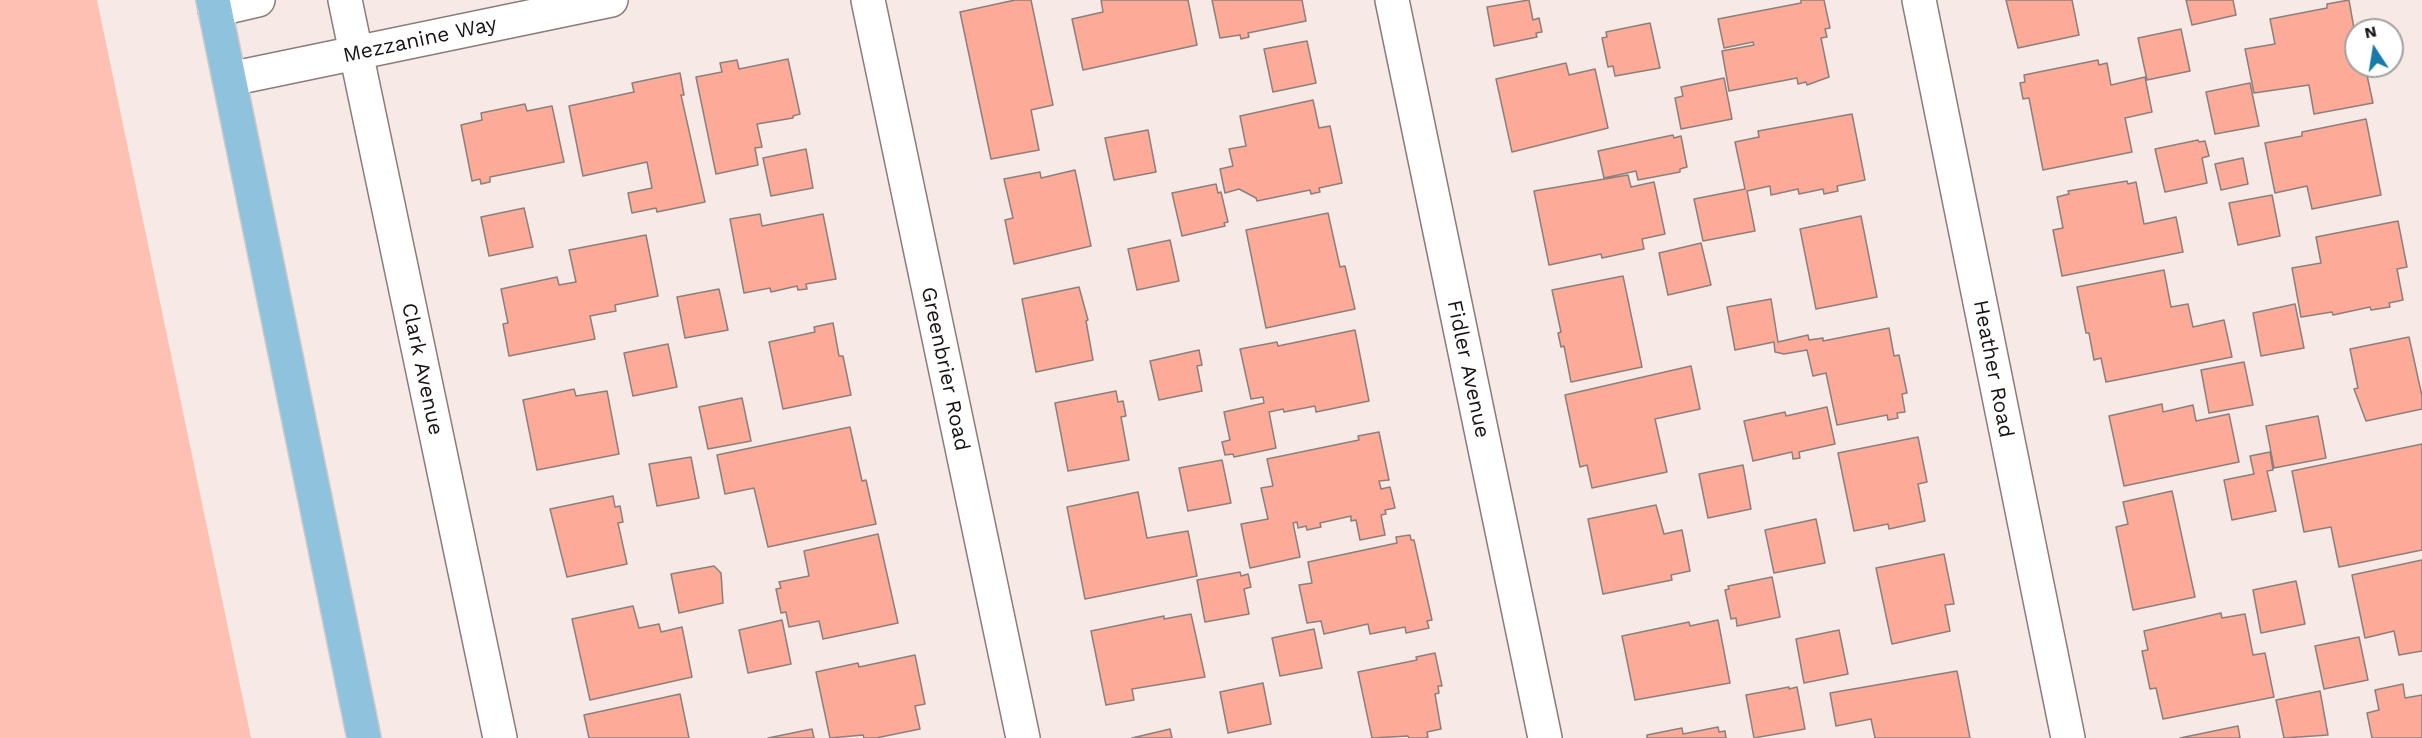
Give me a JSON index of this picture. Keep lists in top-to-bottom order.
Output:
{
  "streets": {
    "street": [
      "Mezzanine Way",
      "Clark Avenue",
      "Greenbrier Road",
      "Fidler Avenue",
      "Heather Road"
    ]
  },
  "crossings": [
    ["Mezzanine Way", "Clark Avenue"]
  ],
  "north": "top"
}
